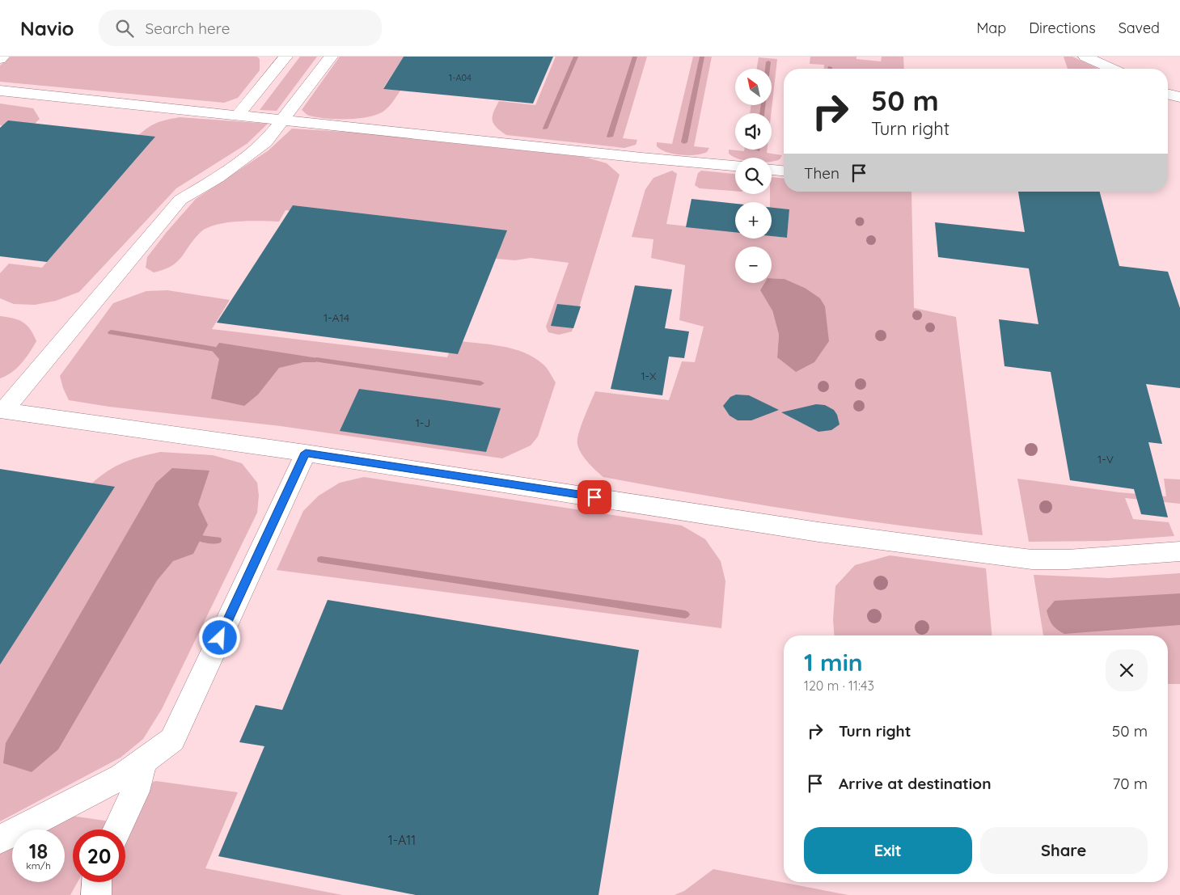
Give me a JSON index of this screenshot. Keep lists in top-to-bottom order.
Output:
{
  "house_numbers": [
    "1-A04",
    "1-A14",
    "1-X",
    "1-J",
    "1-V",
    "1-A11"
  ],
  "north": "top left",
  "page": {
    "header": "Navio",
    "search": "Search here",
    "nav": ["Map", "Directions", "Saved"],
    "map_buttons": ["+", "−"],
    "turn": ["50 m", "Turn right"],
    "then": "Then",
    "heading": ["1 min", "120 m · 11:43"],
    "list": [
      {
        "name": "Turn right",
        "value": "50 m"
      },
      {
        "name": "Arrive at destination",
        "value": "70 m"
      }
    ],
    "buttons": ["Exit", "Share"],
    "speed": "18 km/h",
    "limit": "20"
  }
}
